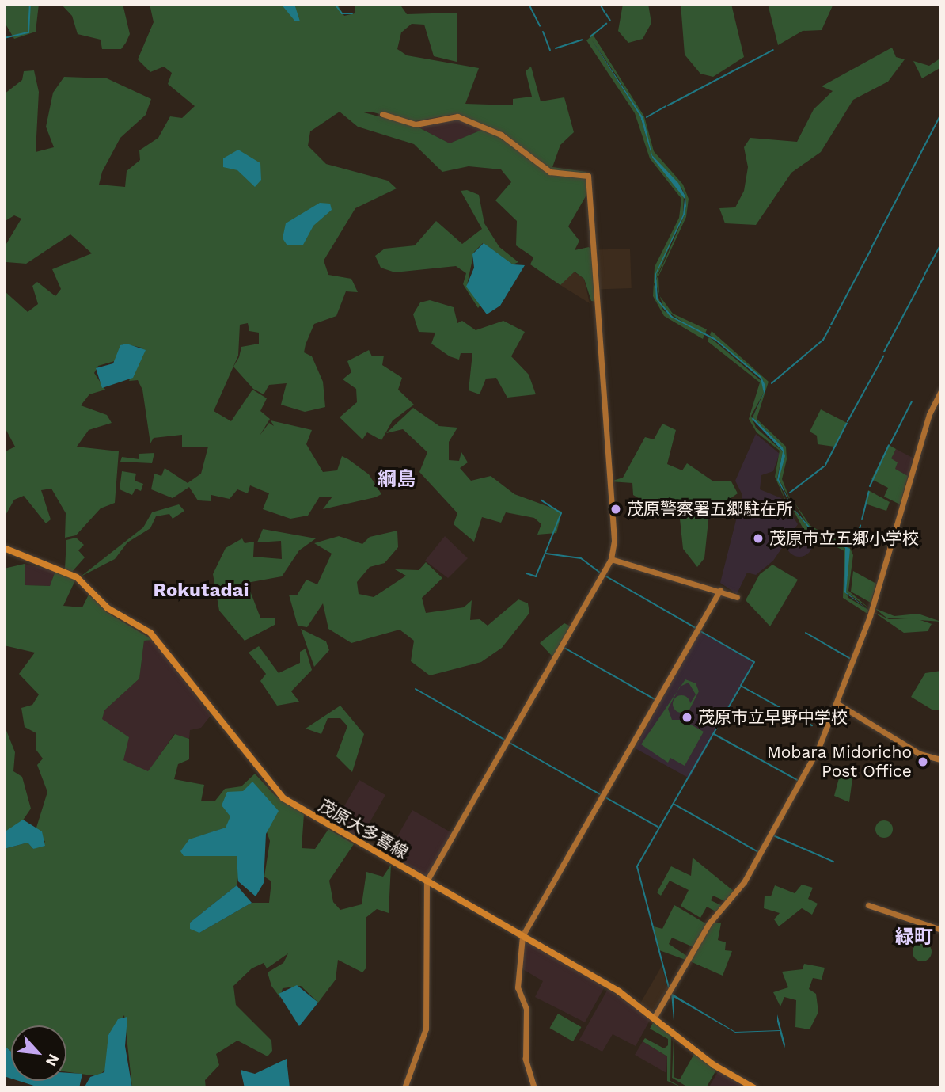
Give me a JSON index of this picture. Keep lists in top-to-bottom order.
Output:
{
  "streets": {
    "main road": ["茂原大多喜線"]
  },
  "districts": ["綱島", "Rokutadai", "緑町"],
  "places": [
    "茂原警察署五郷駐在所",
    "茂原市立五郷小学校",
    "茂原市立早野中学校",
    "Mobara Midoricho Post Office"
  ],
  "north": "bottom right"
}
